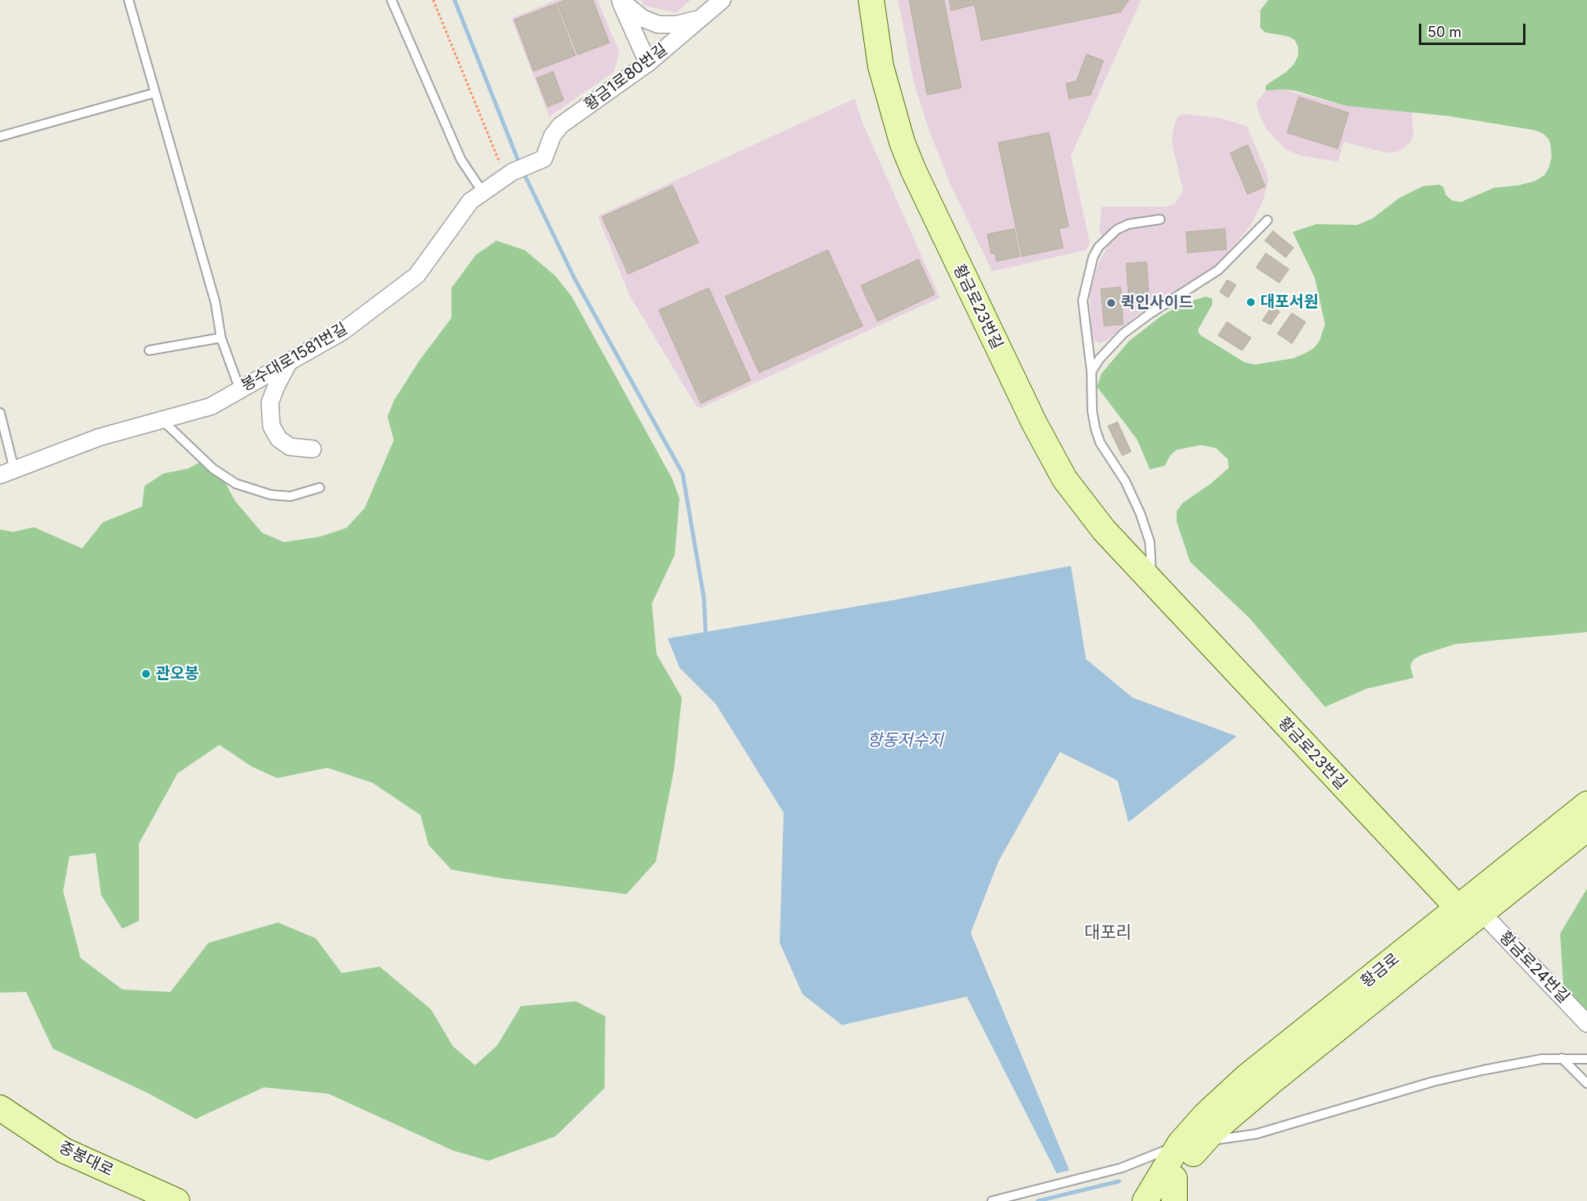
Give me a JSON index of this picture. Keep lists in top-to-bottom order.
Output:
{
  "streets": {
    "street": [
      "황금1로80번길",
      "황금로23번길",
      "봉수대로1581번길",
      "황금로24번길",
      "황금로",
      "중봉대로"
    ]
  },
  "crossings": [
    ["황금1로80번길", "봉수대로1581번길"],
    ["황금로23번길", "황금로24번길"],
    ["황금로23번길", "황금로"],
    ["황금로24번길", "황금로"]
  ],
  "districts": ["대포리"],
  "water": ["항동저수지"],
  "places": ["대포서원", "퀵인사이드", "관오봉"],
  "scale_bar": "50 m"
}
